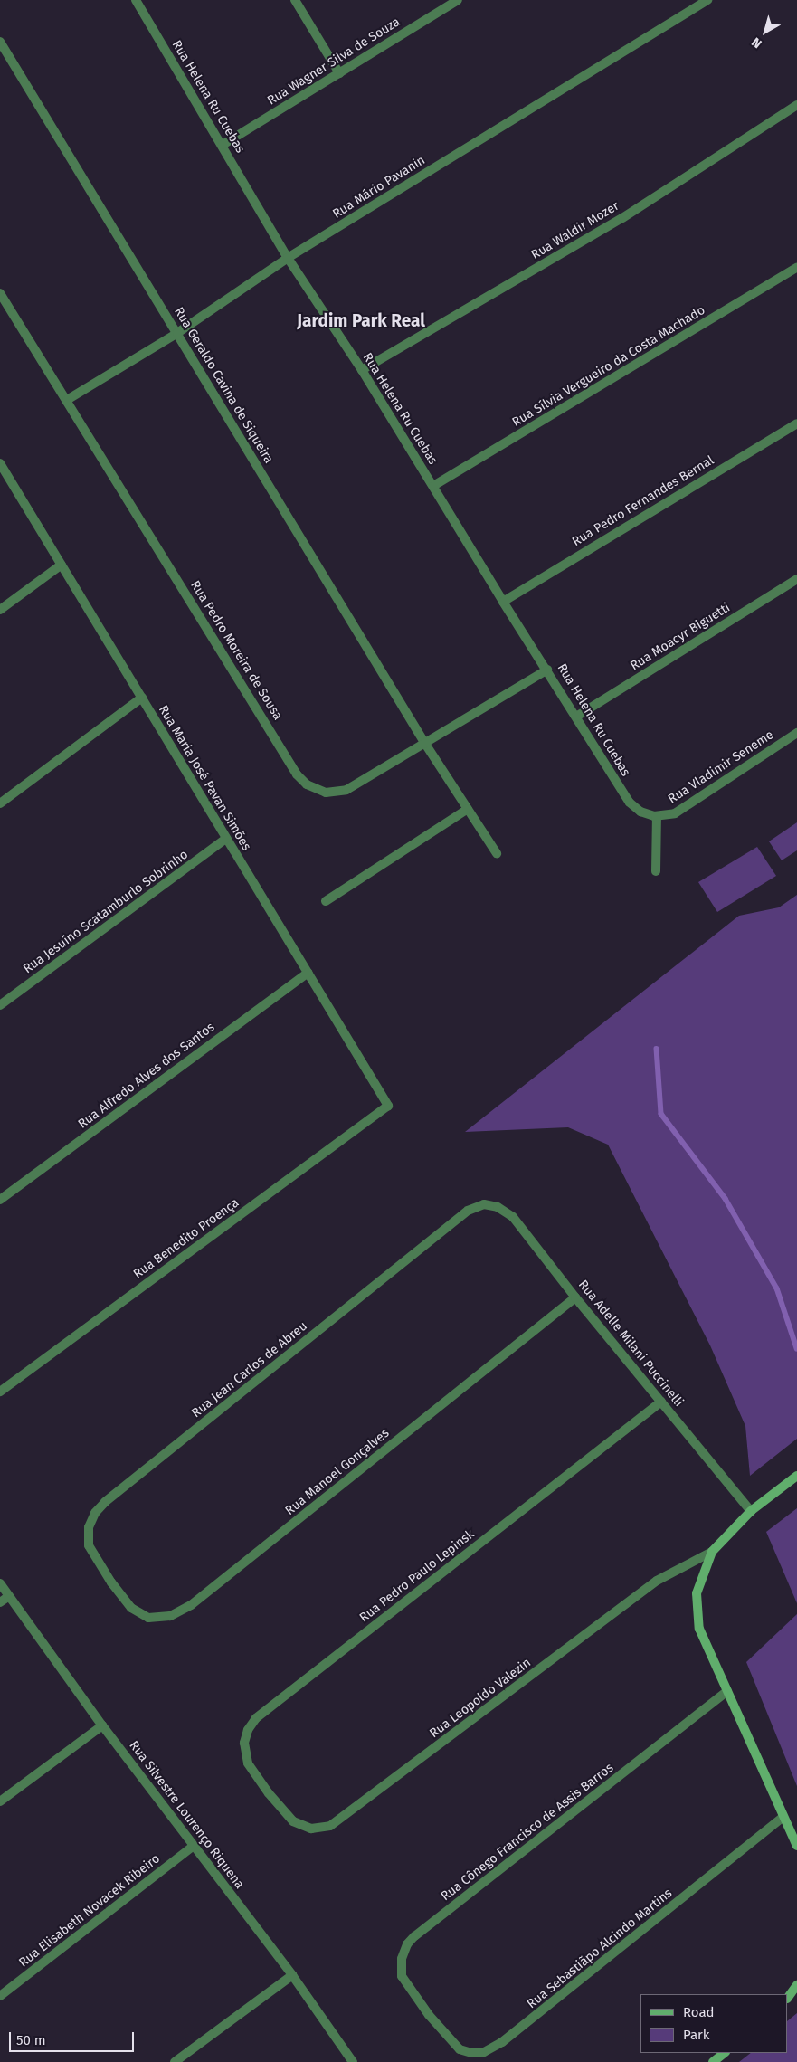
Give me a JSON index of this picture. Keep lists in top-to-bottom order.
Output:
{
  "streets": {
    "street": [
      "Rua Wagner Silva de Souza",
      "Rua Helena Ru Cuebas",
      "Rua Mário Pavanin",
      "Rua Waldir Mozer",
      "Rua Sílvia Vergueiro da Costa Machado",
      "Rua Geraldo Cavina de Siqueira",
      "Rua Pedro Fernandes Bernal",
      "Rua Moacyr Biguetti",
      "Rua Pedro Moreira de Sousa",
      "Rua Vladimir Seneme",
      "Rua Maria José Pavan Simões",
      "Rua Jesuíno Scatamburlo Sobrinho",
      "Rua Alfredo Alves dos Santos",
      "Rua Benedito Proença",
      "Rua Adelle Milani Puccinelli",
      "Rua Jean Carlos de Abreu",
      "Rua Manoel Gonçalves",
      "Rua Pedro Paulo Lepinsk",
      "Rua Leopoldo Valezin",
      "Rua Silvestre Lourenço Riquena",
      "Rua Cônego Francisco de Assis Barros",
      "Rua Elisabeth Novacek Ribeiro",
      "Rua Sebastiãpo Alcindo Martins"
    ]
  },
  "crossings": [
    ["Rua Wagner Silva de Souza", "Rua Helena Ru Cuebas"],
    ["Rua Helena Ru Cuebas", "Rua Mário Pavanin"],
    ["Rua Helena Ru Cuebas", "Rua Waldir Mozer"],
    ["Rua Helena Ru Cuebas", "Rua Sílvia Vergueiro da Costa Machado"],
    ["Rua Helena Ru Cuebas", "Rua Pedro Fernandes Bernal"],
    ["Rua Helena Ru Cuebas", "Rua Moacyr Biguetti"],
    ["Rua Helena Ru Cuebas", "Rua Pedro Moreira de Sousa"],
    ["Rua Helena Ru Cuebas", "Rua Vladimir Seneme"],
    ["Rua Mário Pavanin", "Rua Geraldo Cavina de Siqueira"],
    ["Rua Mário Pavanin", "Rua Pedro Moreira de Sousa"],
    ["Rua Geraldo Cavina de Siqueira", "Rua Pedro Moreira de Sousa"],
    ["Rua Maria José Pavan Simões", "Rua Jesuíno Scatamburlo Sobrinho"],
    ["Rua Maria José Pavan Simões", "Rua Alfredo Alves dos Santos"],
    ["Rua Maria José Pavan Simões", "Rua Benedito Proença"],
    ["Rua Adelle Milani Puccinelli", "Rua Jean Carlos de Abreu"],
    ["Rua Adelle Milani Puccinelli", "Rua Manoel Gonçalves"],
    ["Rua Adelle Milani Puccinelli", "Rua Pedro Paulo Lepinsk"],
    ["Rua Jean Carlos de Abreu", "Rua Manoel Gonçalves"],
    ["Rua Pedro Paulo Lepinsk", "Rua Leopoldo Valezin"],
    ["Rua Silvestre Lourenço Riquena", "Rua Elisabeth Novacek Ribeiro"],
    ["Rua Cônego Francisco de Assis Barros", "Rua Sebastiãpo Alcindo Martins"]
  ],
  "districts": ["Jardim Park Real"],
  "legend": ["Road", "Park"],
  "scale_bar": "50 m",
  "north": "bottom left"
}
